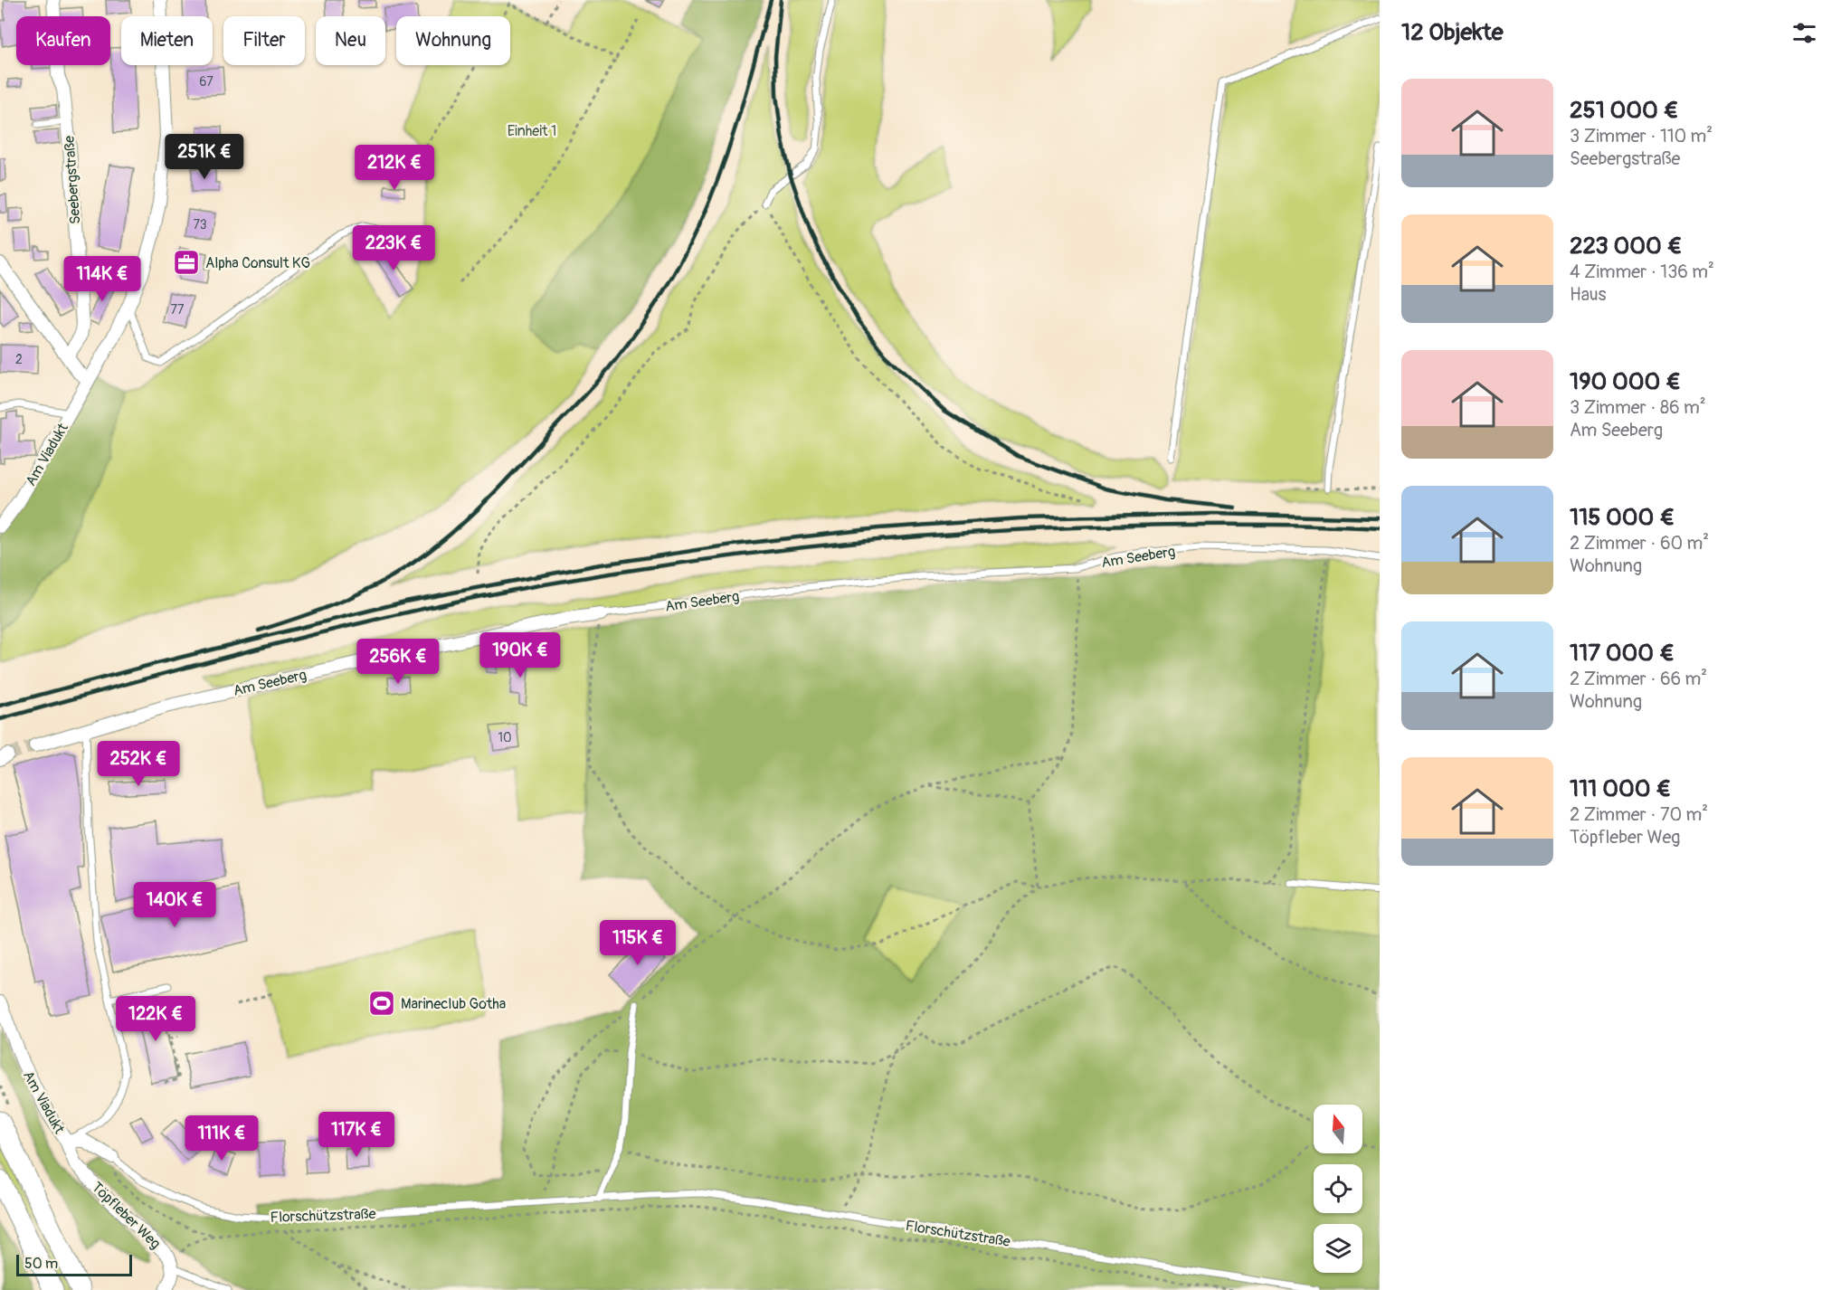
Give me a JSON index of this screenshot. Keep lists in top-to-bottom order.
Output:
{
  "streets": {
    "street": [
      "Seebergstraße",
      "Am Viadukt",
      "Am Seeberg",
      "Töpfleber Weg",
      "Florschützstraße"
    ]
  },
  "crossings": [
    ["Am Viadukt", "Töpfleber Weg"],
    ["Am Viadukt", "Florschützstraße"],
    ["Töpfleber Weg", "Florschützstraße"]
  ],
  "parks": ["Einheit 1"],
  "places": {
    "office": ["Alpha Consult KG"],
    "sports": ["Marineclub Gotha"]
  },
  "house_numbers": [
    "67",
    "73",
    "77",
    "2",
    "10"
  ],
  "scale_bar": "50 m",
  "north": "top",
  "page": {
    "heading": "12 Objekte",
    "chip": [
      "Kaufen",
      "Mieten",
      "Filter",
      "Neu",
      "Wohnung"
    ],
    "list": [
      {
        "name": "251 000 €",
        "note": "3 Zimmer · 110 m² · Seebergstraße"
      },
      {
        "name": "223 000 €",
        "note": "4 Zimmer · 136 m² · Haus"
      },
      {
        "name": "190 000 €",
        "note": "3 Zimmer · 86 m² · Am Seeberg"
      },
      {
        "name": "115 000 €",
        "note": "2 Zimmer · 60 m² · Wohnung"
      },
      {
        "name": "117 000 €",
        "note": "2 Zimmer · 66 m² · Wohnung"
      },
      {
        "name": "111 000 €",
        "note": "2 Zimmer · 70 m² · Töpfleber Weg"
      }
    ],
    "price": [
      "251K €",
      "212K €",
      "223K €",
      "114K €",
      "190K €",
      "256K €",
      "252K €",
      "140K €",
      "115K €",
      "122K €",
      "117K €",
      "111K €"
    ],
    "scale": "50 m"
  }
}
